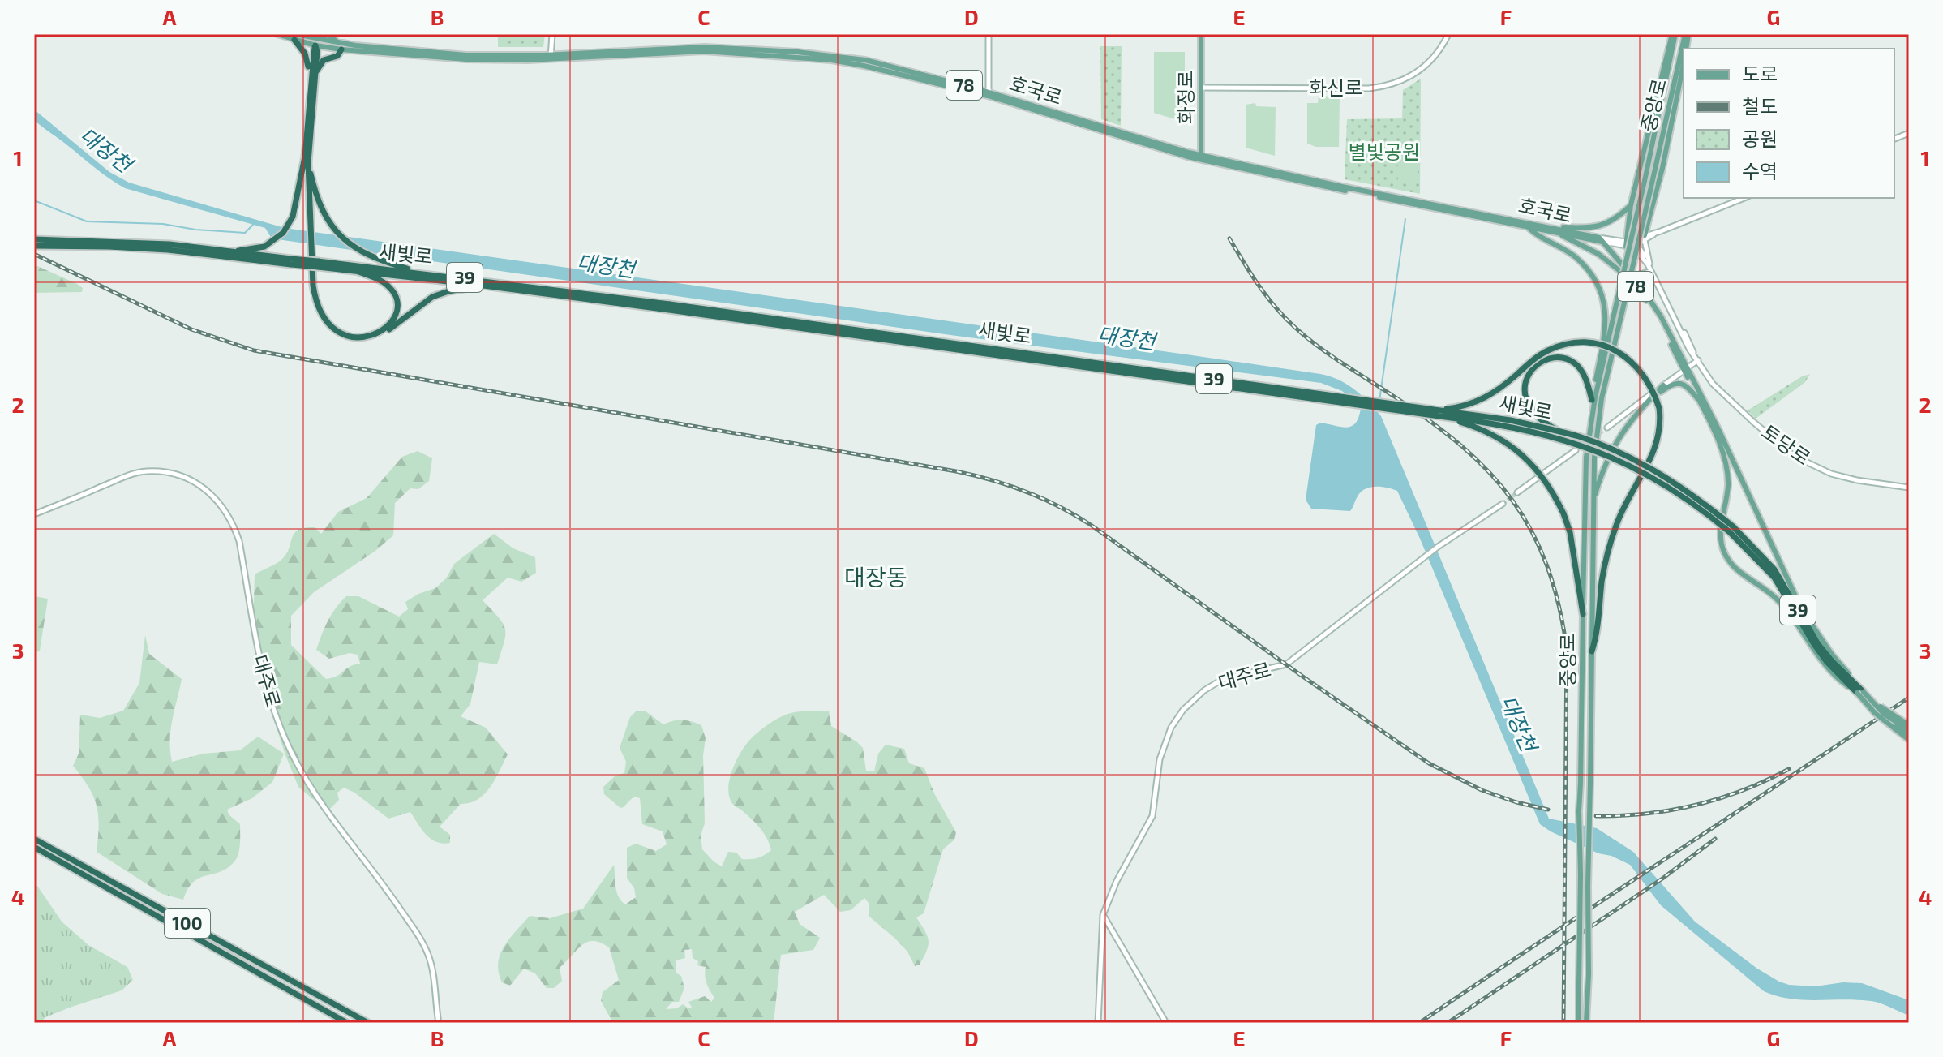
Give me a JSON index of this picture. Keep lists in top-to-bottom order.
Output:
{
  "streets": {
    "highway": ["새빛로", "39", "100"],
    "main road": [
      "78",
      "호국로",
      "화정로",
      "중앙로"
    ],
    "street": ["화신로", "토당로", "대주로"]
  },
  "crossings": [
    ["78", "호국로"],
    ["화신로", "화정로"],
    ["호국로", "화정로"],
    ["새빛로", "39"]
  ],
  "districts": ["대장동"],
  "water": ["대장천"],
  "parks": ["별빛공원"],
  "legend": [
    "도로",
    "철도",
    "공원",
    "수역"
  ],
  "grid": {
    "columns": [
      "A",
      "B",
      "C",
      "D",
      "E",
      "F",
      "G"
    ],
    "rows": [
      "1",
      "2",
      "3",
      "4"
    ]
  }
}
